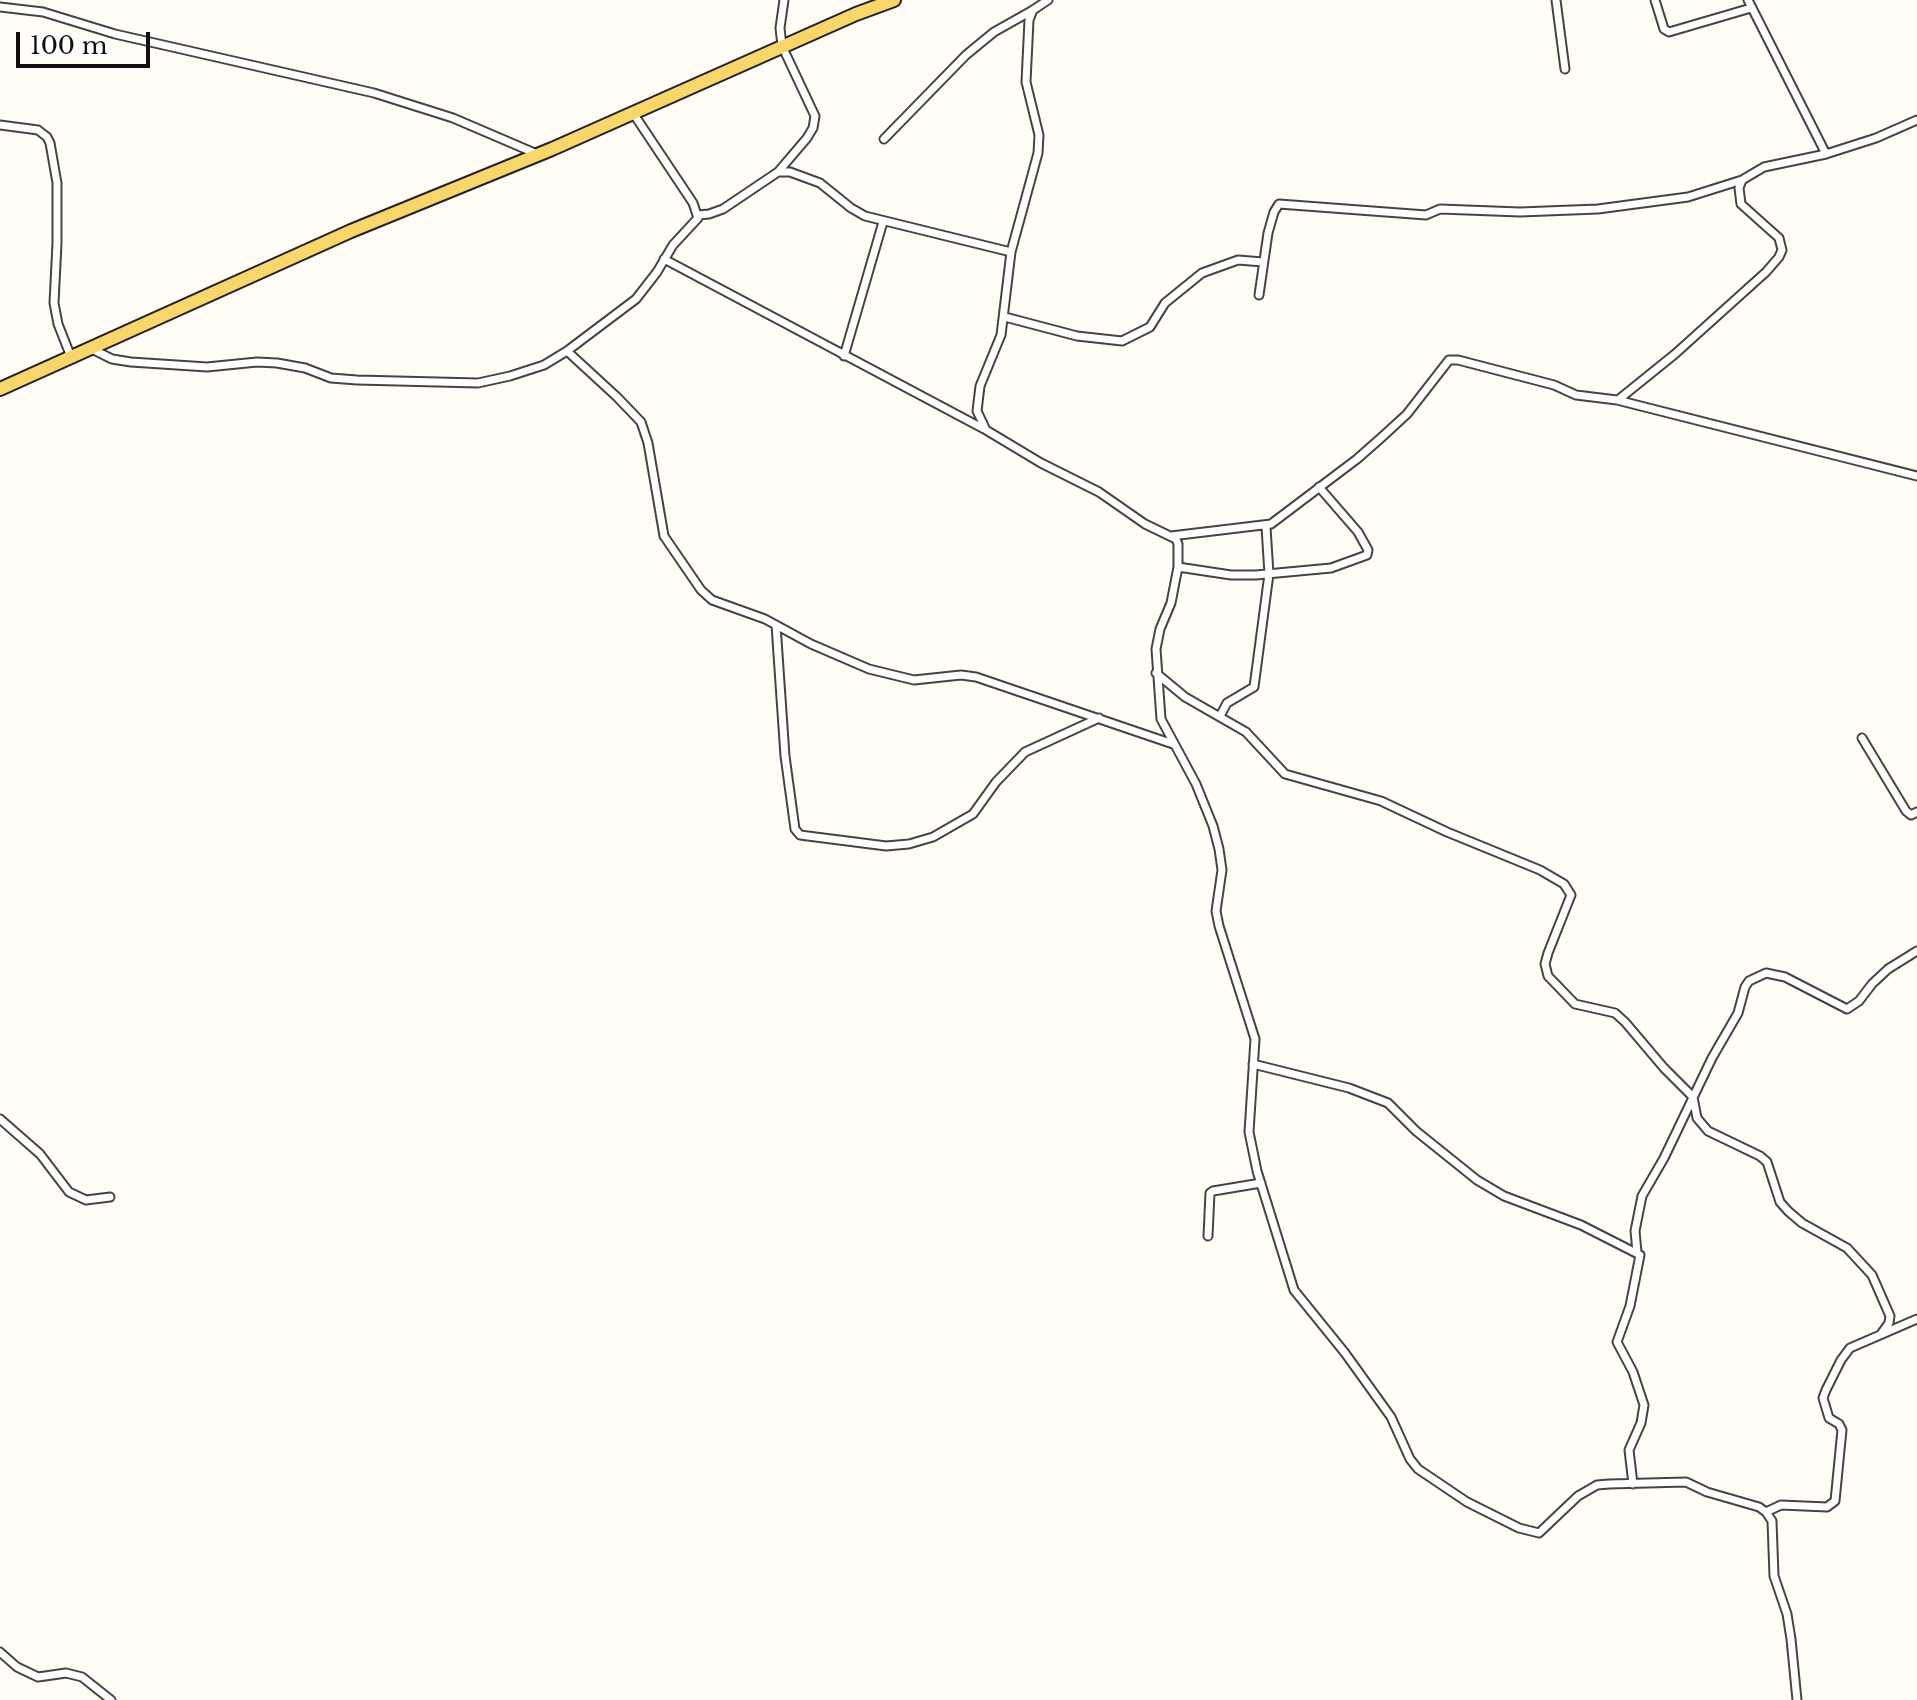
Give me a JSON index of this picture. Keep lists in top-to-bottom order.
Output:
{
  "scale_bar": "100 m"
}
